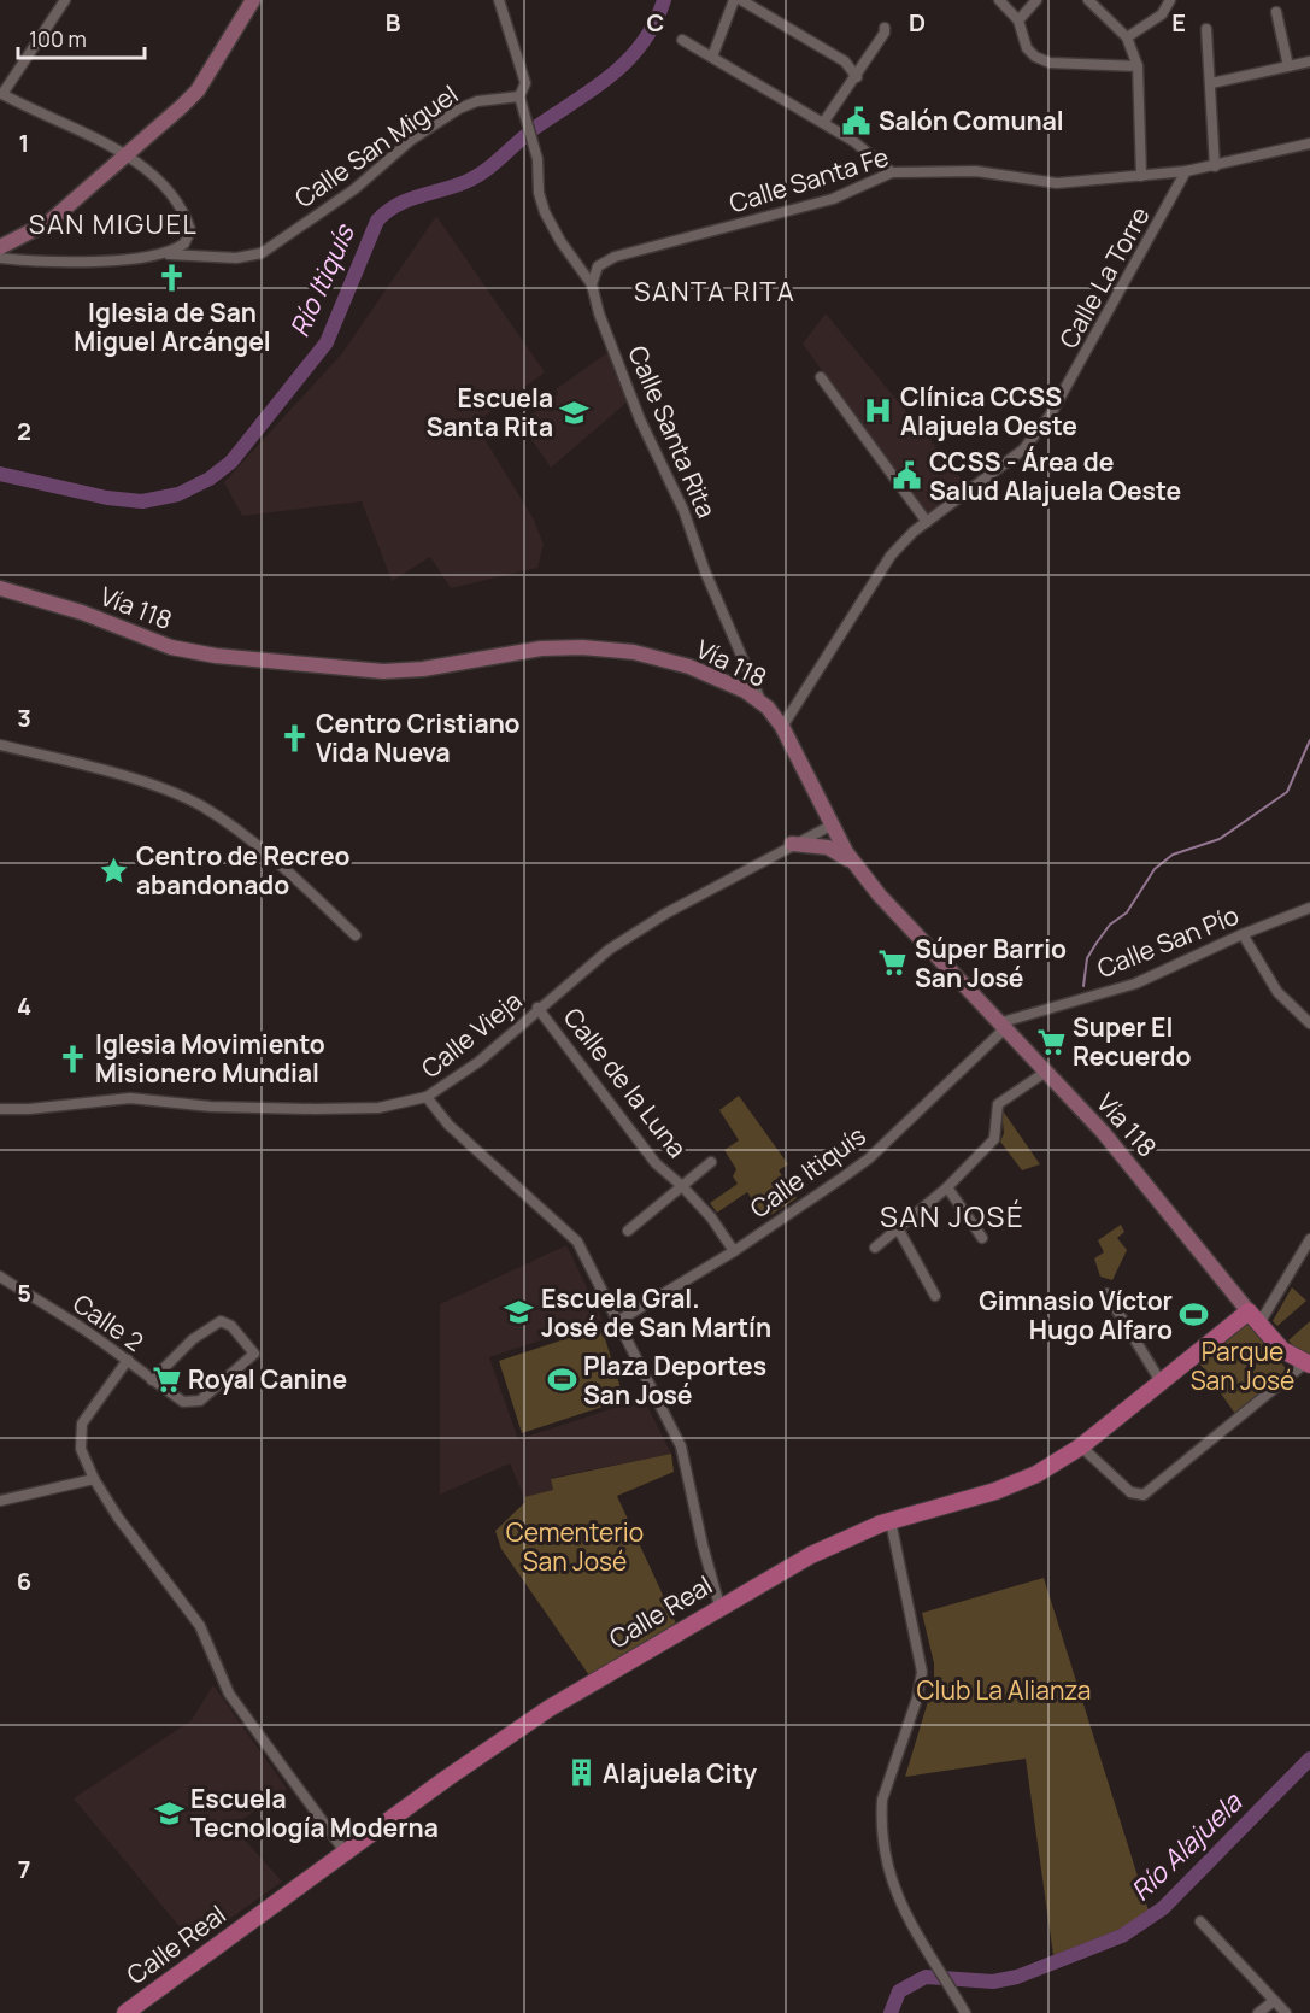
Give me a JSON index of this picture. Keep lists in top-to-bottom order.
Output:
{
  "streets": {
    "main road": ["Vía 118", "Calle Real"],
    "street": [
      "Calle San Miguel",
      "Calle Santa Fe",
      "Calle La Torre",
      "Calle Santa Rita",
      "Calle San Pío",
      "Calle Vieja",
      "Calle de la Luna",
      "Calle Itiquís",
      "Calle 2"
    ]
  },
  "crossings": [
    ["Calle San Miguel", "Calle Santa Rita"],
    ["Calle Santa Fe", "Calle La Torre"],
    ["Calle Santa Fe", "Calle Santa Rita"],
    ["Calle La Torre", "Vía 118"],
    ["Calle Santa Rita", "Vía 118"],
    ["Vía 118", "Calle San Pío"],
    ["Vía 118", "Calle Vieja"],
    ["Vía 118", "Calle Itiquís"],
    ["Vía 118", "Calle Real"],
    ["Calle San Pío", "Calle Itiquís"],
    ["Calle Vieja", "Calle de la Luna"],
    ["Calle de la Luna", "Calle Itiquís"]
  ],
  "districts": ["SAN MIGUEL", "SANTA RITA", "SAN JOSÉ"],
  "water": ["Río Itiquís", "Río Alajuela"],
  "parks": ["Parque San José", "Cementerio San José", "Club La Alianza"],
  "places": {
    "public building": ["Salón Comunal", "CCSS - Área de Salud Alajuela Oeste"],
    "church": ["Iglesia de San Miguel Arcángel", "Centro Cristiano Vida Nueva", "Iglesia Movimiento Misionero Mundial"],
    "hospital": ["Clínica CCSS Alajuela Oeste"],
    "school or university": ["Escuela Santa Rita", "Escuela Gral. José de San Martín", "Escuela Tecnología Moderna"],
    "place": ["Centro de Recreo abandonado"],
    "supermarket": ["Súper Barrio San José", "Super El Recuerdo", "Royal Canine"],
    "sports": ["Gimnasio Víctor Hugo Alfaro", "Plaza Deportes San José"],
    "building": ["Alajuela City"]
  },
  "scale_bar": "100 m",
  "grid": {
    "columns": [
      "B",
      "C",
      "D",
      "E"
    ],
    "rows": [
      "1",
      "2",
      "3",
      "4",
      "5",
      "6",
      "7"
    ]
  }
}
